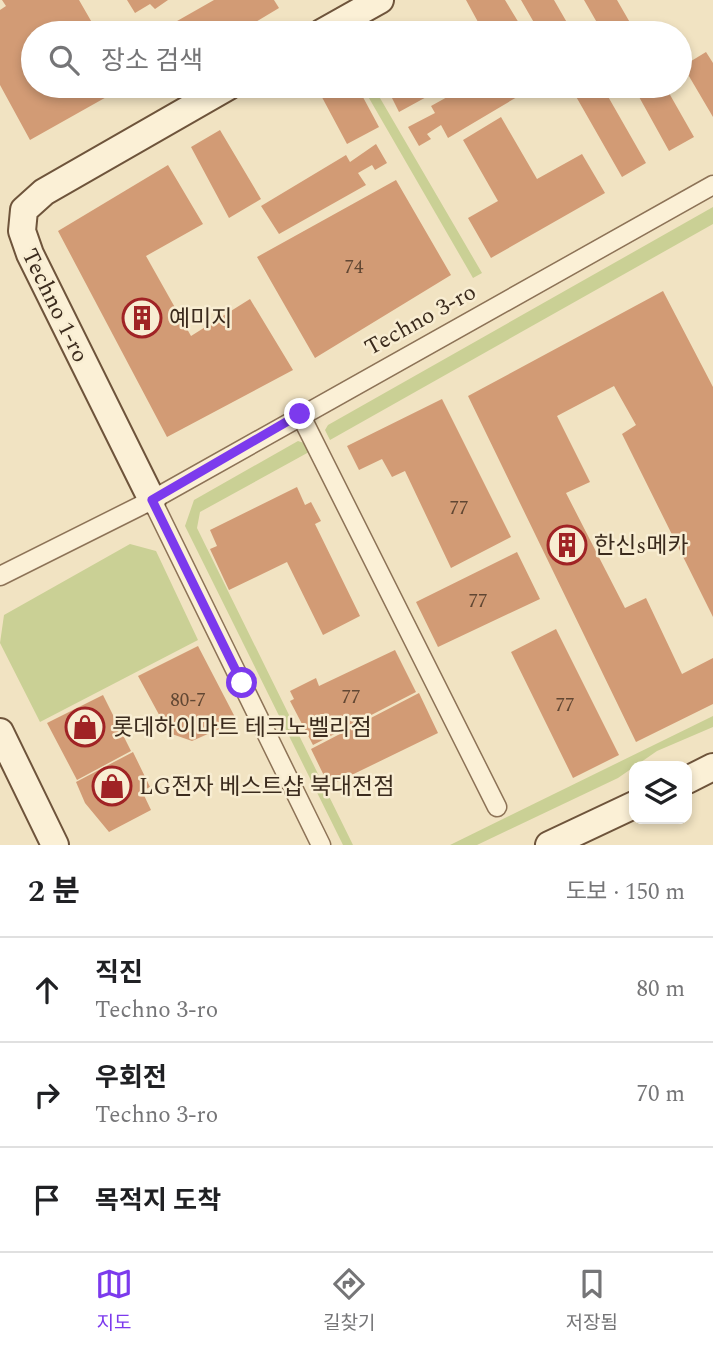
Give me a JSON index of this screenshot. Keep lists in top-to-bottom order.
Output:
{
  "streets": {
    "main road": ["Techno 1-ro"],
    "street": ["Techno 3-ro"]
  },
  "crossings": [
    ["Techno 1-ro", "Techno 3-ro"]
  ],
  "places": {
    "building": ["예미지", "한신s메카"],
    "shop": ["롯데하이마트 테크노벨리점", "LG전자 베스트샵 북대전점"]
  },
  "house_numbers": [
    "74",
    "77",
    "77",
    "77",
    "80-7",
    "77"
  ],
  "page": {
    "search": "장소 검색",
    "heading": ["2 분", "도보 · 150 m"],
    "list": [
      ["직진", "Techno 3-ro", "80 m"],
      ["우회전", "Techno 3-ro", "70 m"],
      "목적지 도착"
    ],
    "nav": ["지도", "길찾기", "저장됨"]
  }
}
